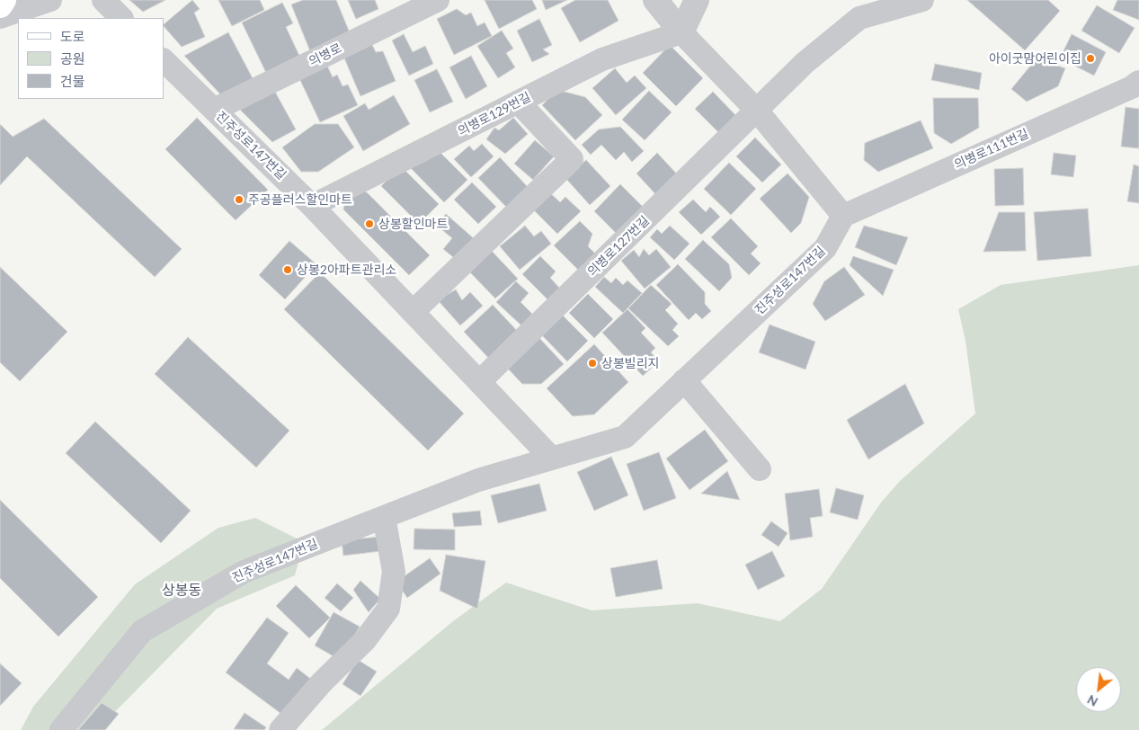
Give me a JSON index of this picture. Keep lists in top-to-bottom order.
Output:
{
  "streets": {
    "street": [
      "의병로",
      "의병로129번길",
      "진주성로147번길",
      "의병로111번길",
      "의병로127번길"
    ]
  },
  "crossings": [
    ["의병로", "진주성로147번길"],
    ["의병로129번길", "진주성로147번길"],
    ["진주성로147번길", "의병로111번길"],
    ["진주성로147번길", "의병로127번길"]
  ],
  "districts": ["상봉동"],
  "places": [
    "아이굿맘어린이집",
    "주공플러스할인마트",
    "상봉할인마트",
    "상봉2아파트관리소",
    "상봉빌리지"
  ],
  "legend": ["도로", "공원", "건물"],
  "north": "bottom left"
}
